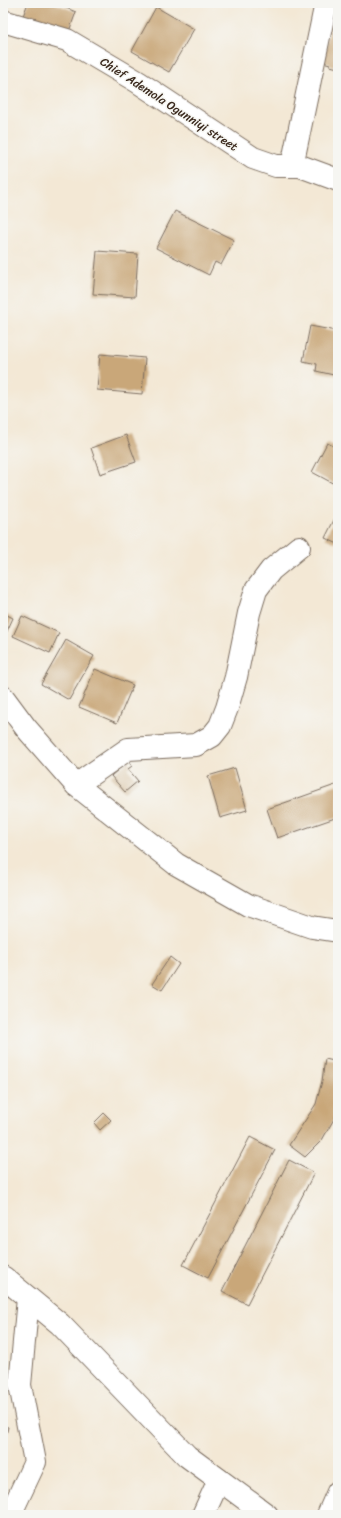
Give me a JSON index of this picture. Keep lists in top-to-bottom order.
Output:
{
  "streets": {
    "street": ["Chief Ademola Ogunniyi street"]
  }
}
